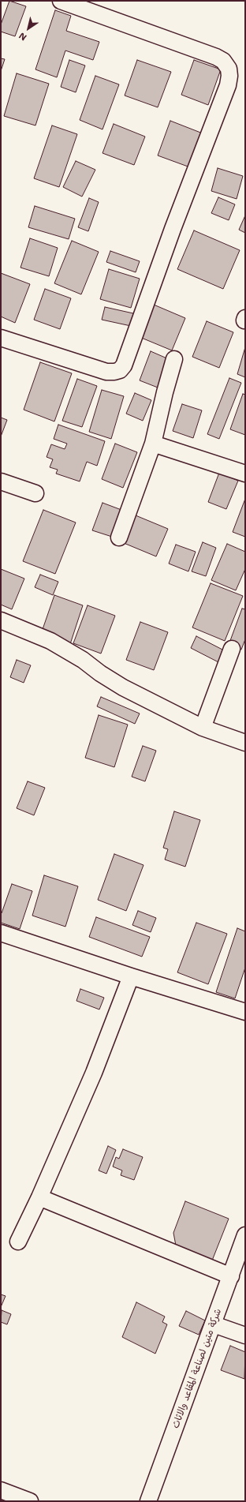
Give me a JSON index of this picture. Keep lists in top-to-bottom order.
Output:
{
  "streets": {
    "street": ["شركة متين لصناعة المقاعد والاثاث"]
  },
  "north": "bottom left"
}
